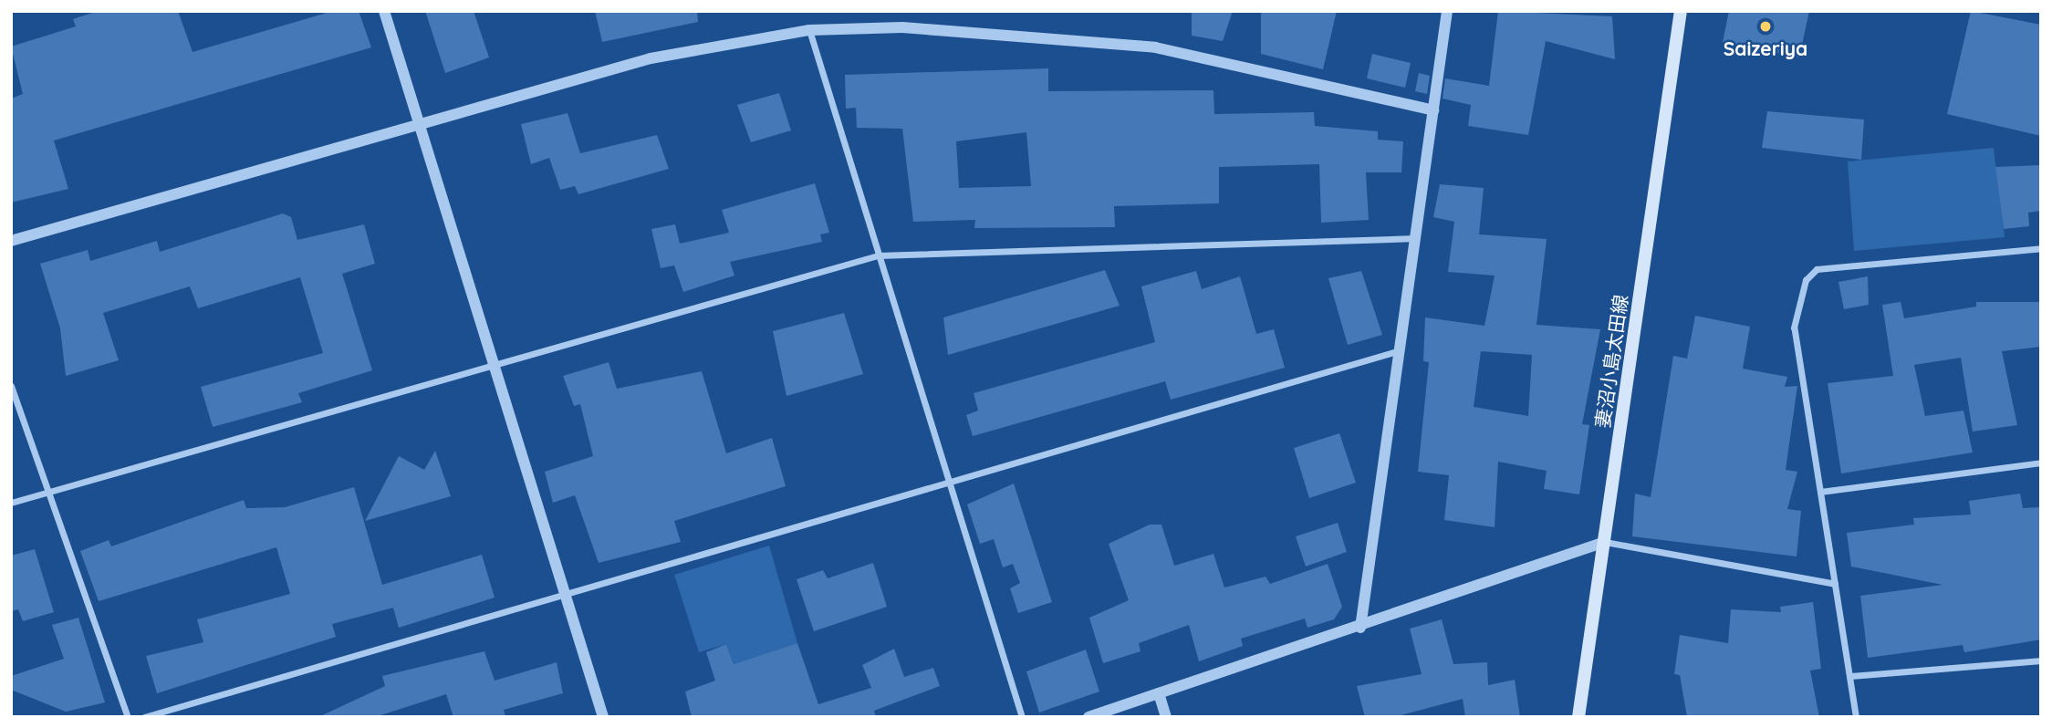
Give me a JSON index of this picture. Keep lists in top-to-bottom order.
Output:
{
  "streets": {
    "main road": ["妻沼小島太田線"]
  },
  "places": ["Saizeriya"]
}
